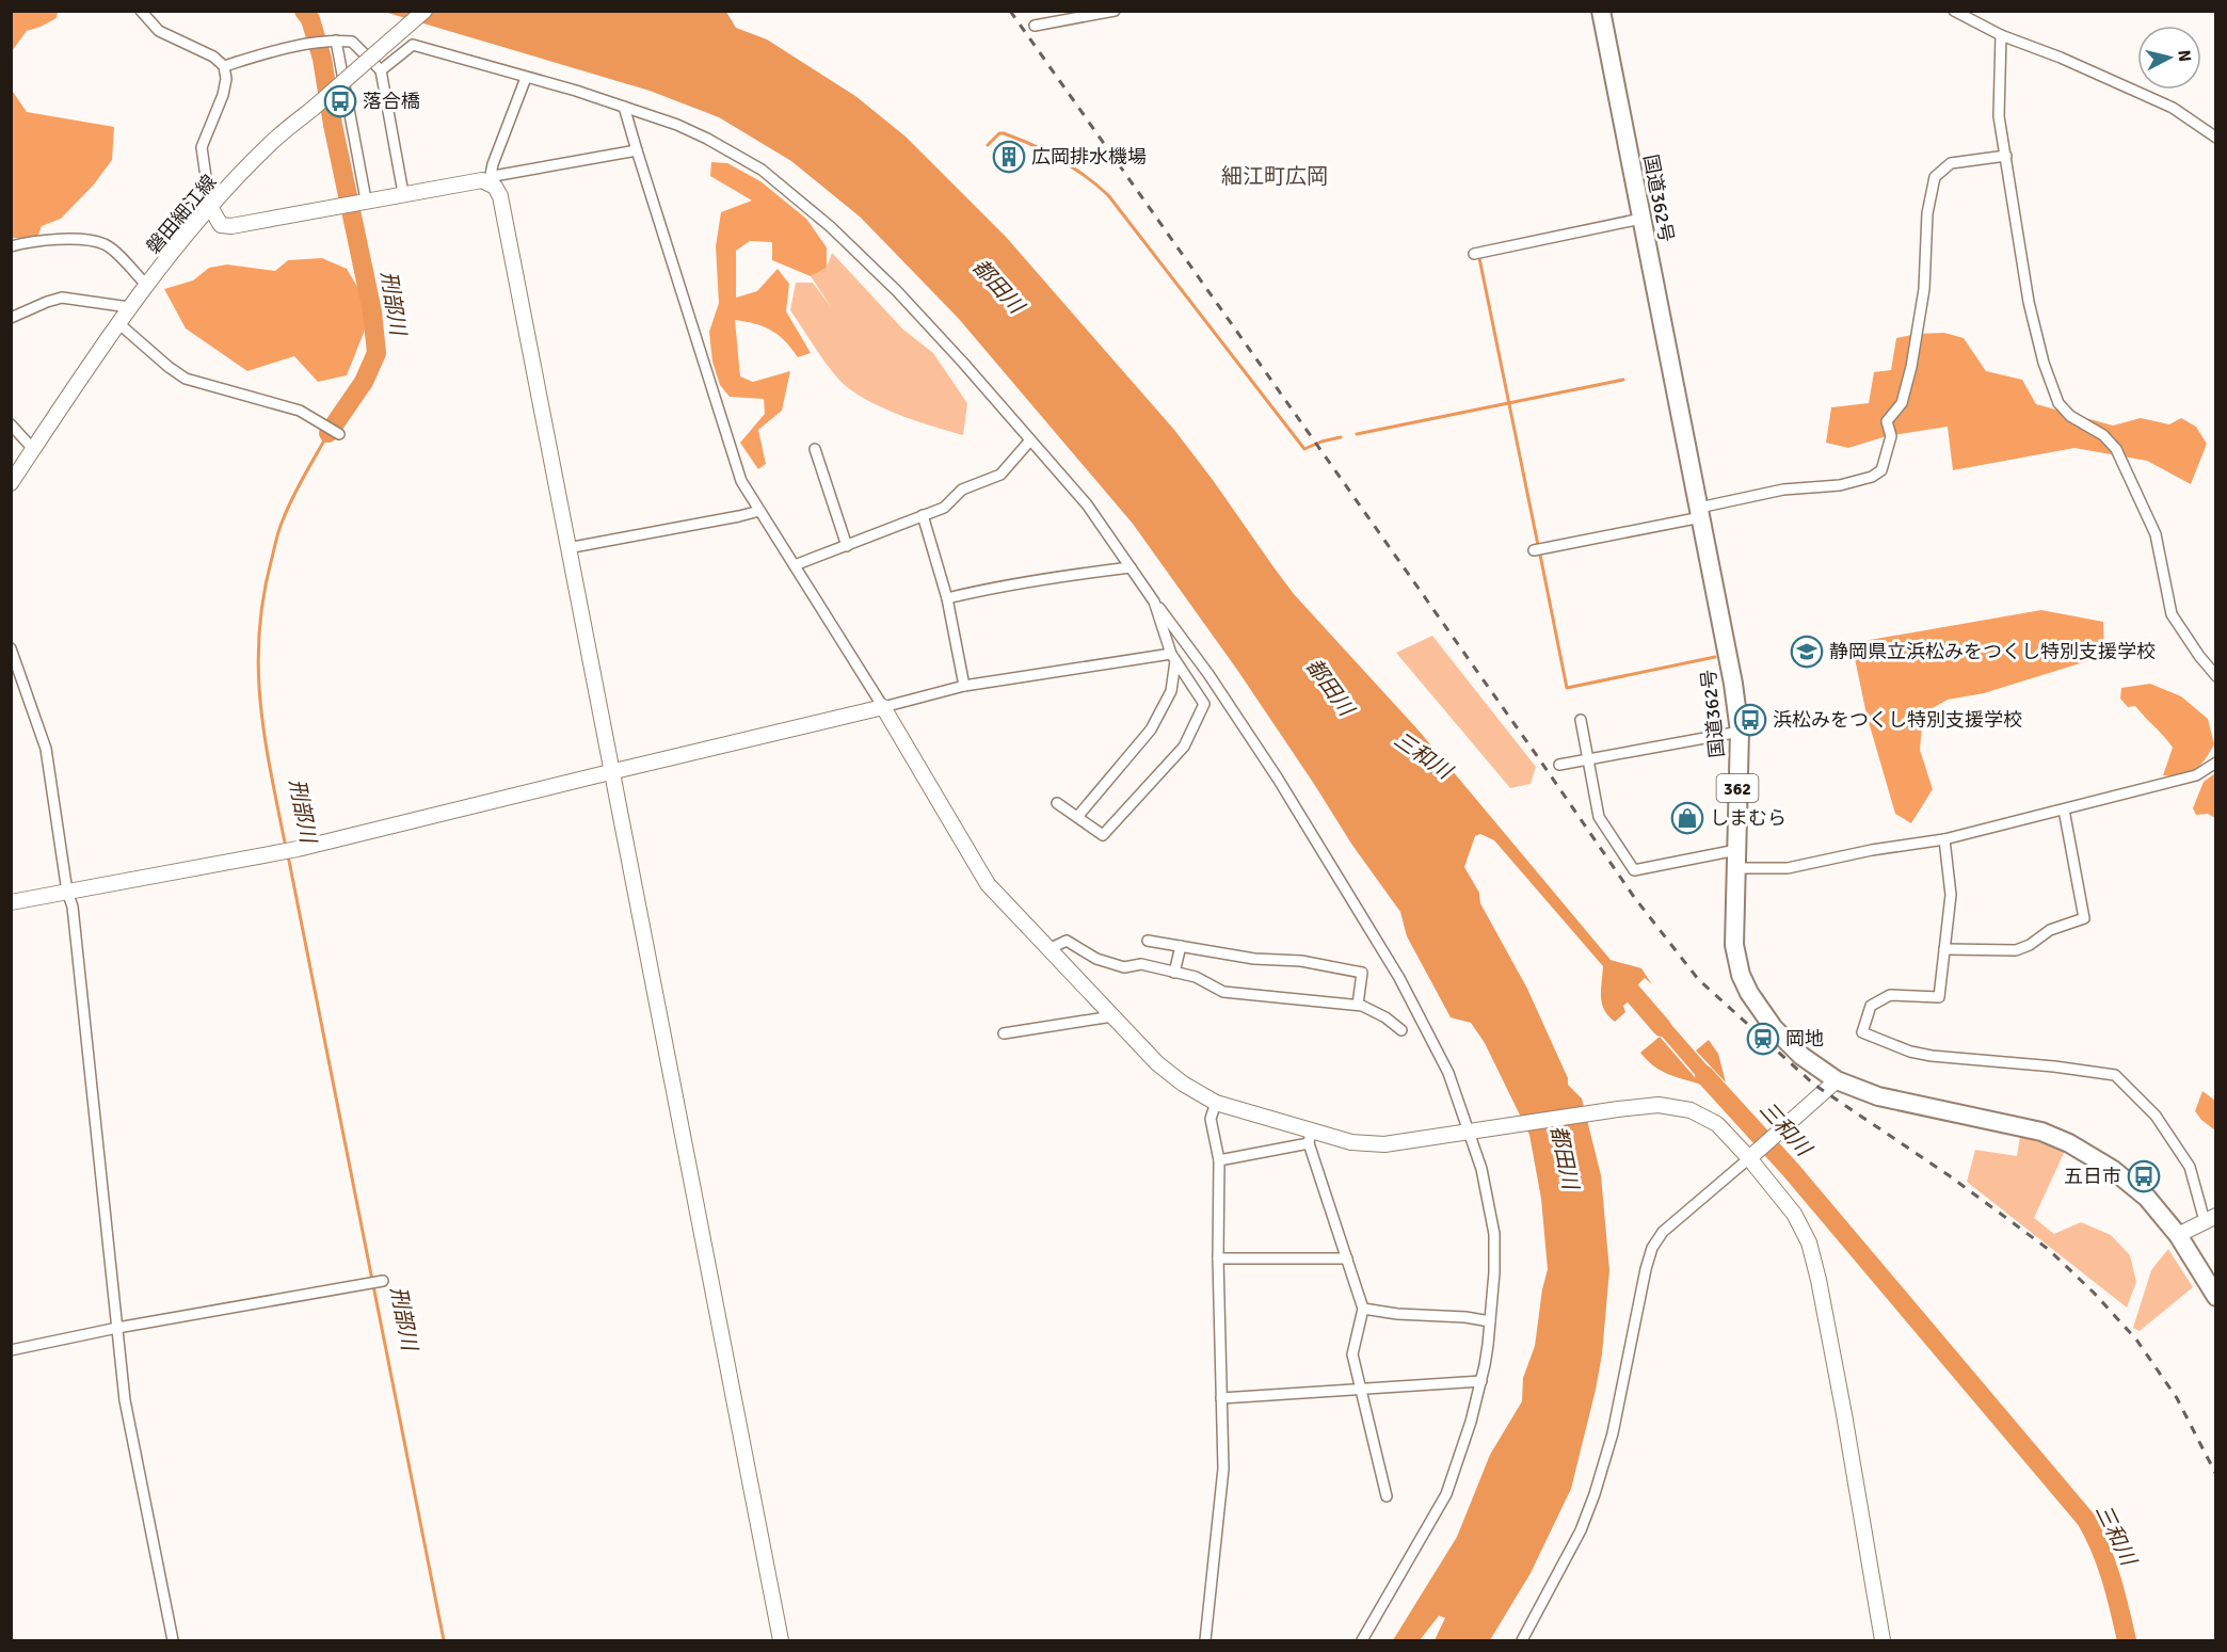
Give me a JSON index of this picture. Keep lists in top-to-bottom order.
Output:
{
  "streets": {
    "highway": ["国道362号", "362"],
    "street": ["磐田細江線"]
  },
  "districts": ["細江町広岡"],
  "water": ["都田川", "刑部川", "三和川"],
  "places": {
    "bus stop": ["落合橋", "浜松みをつくし特別支援学校", "五日市"],
    "building": ["広岡排水機場"],
    "school or university": ["静岡県立浜松みをつくし特別支援学校"],
    "shop": ["しまむら"],
    "station": ["岡地"]
  },
  "north": "right"
}
